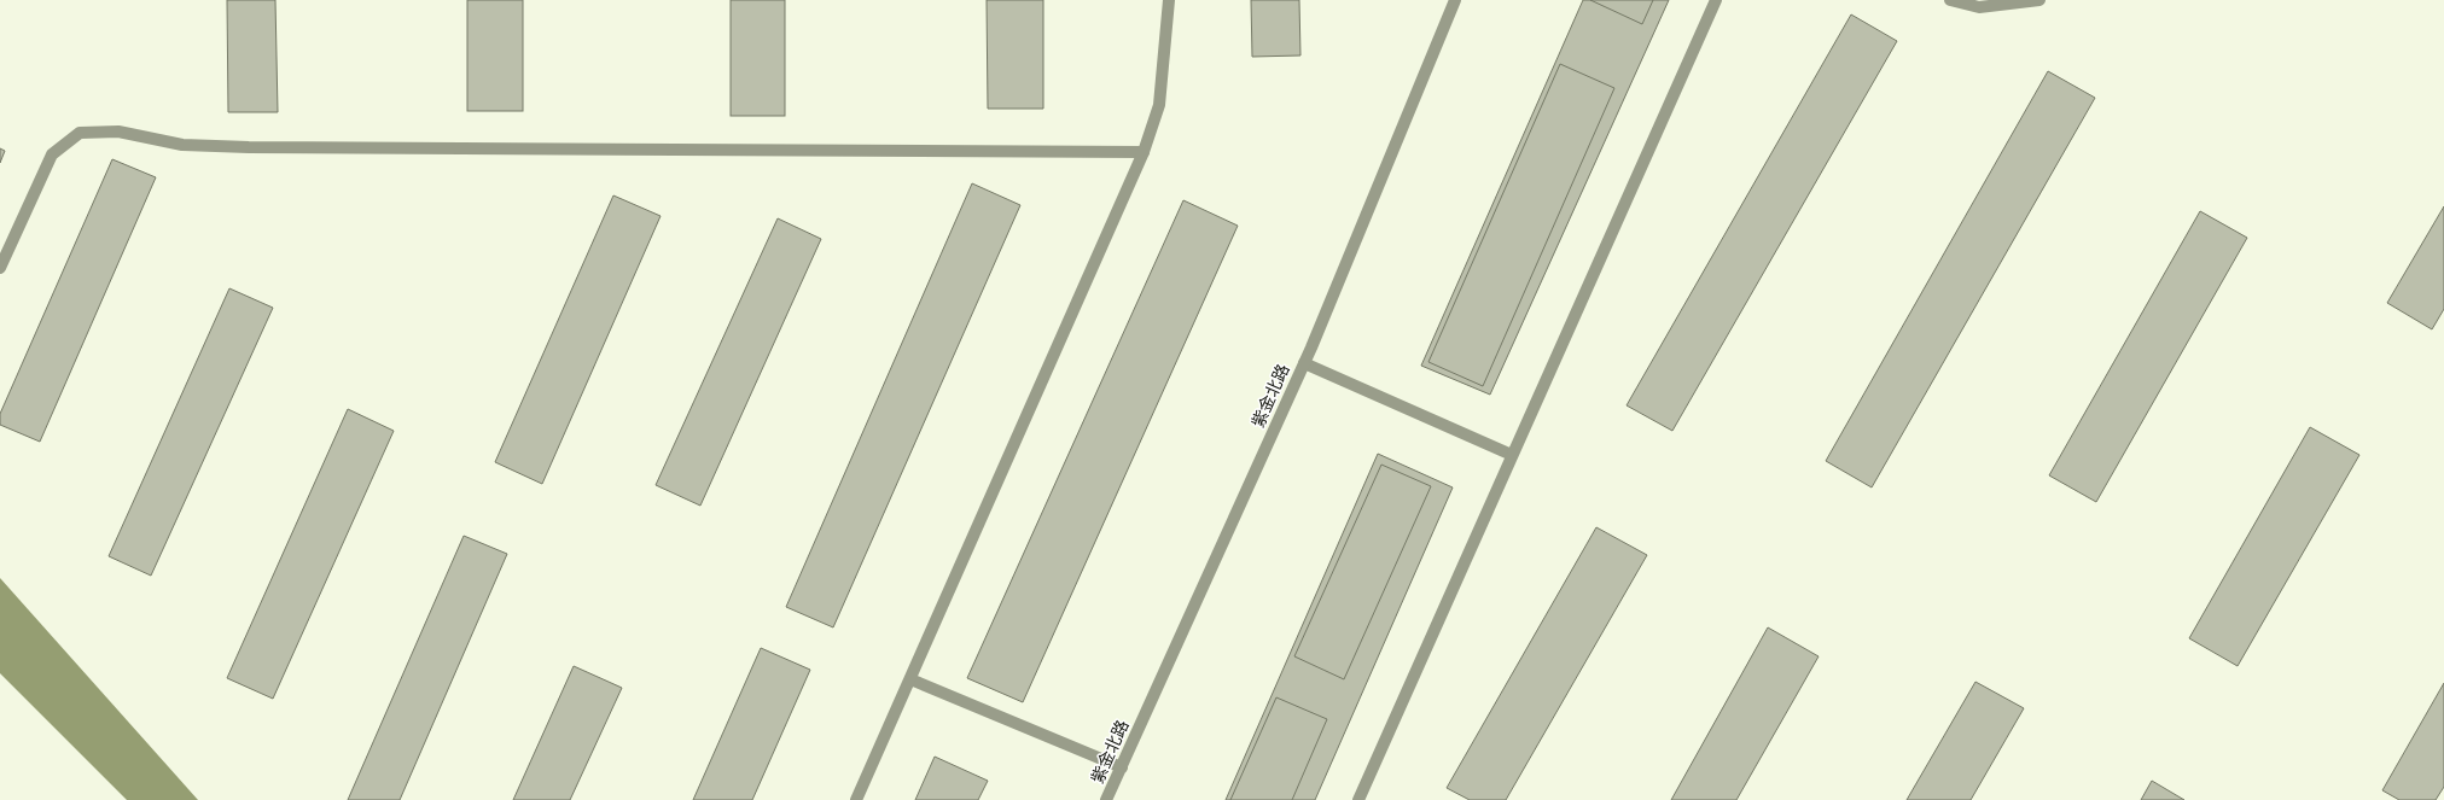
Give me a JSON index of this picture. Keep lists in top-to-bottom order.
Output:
{
  "streets": {
    "street": ["紫金北路"]
  }
}
